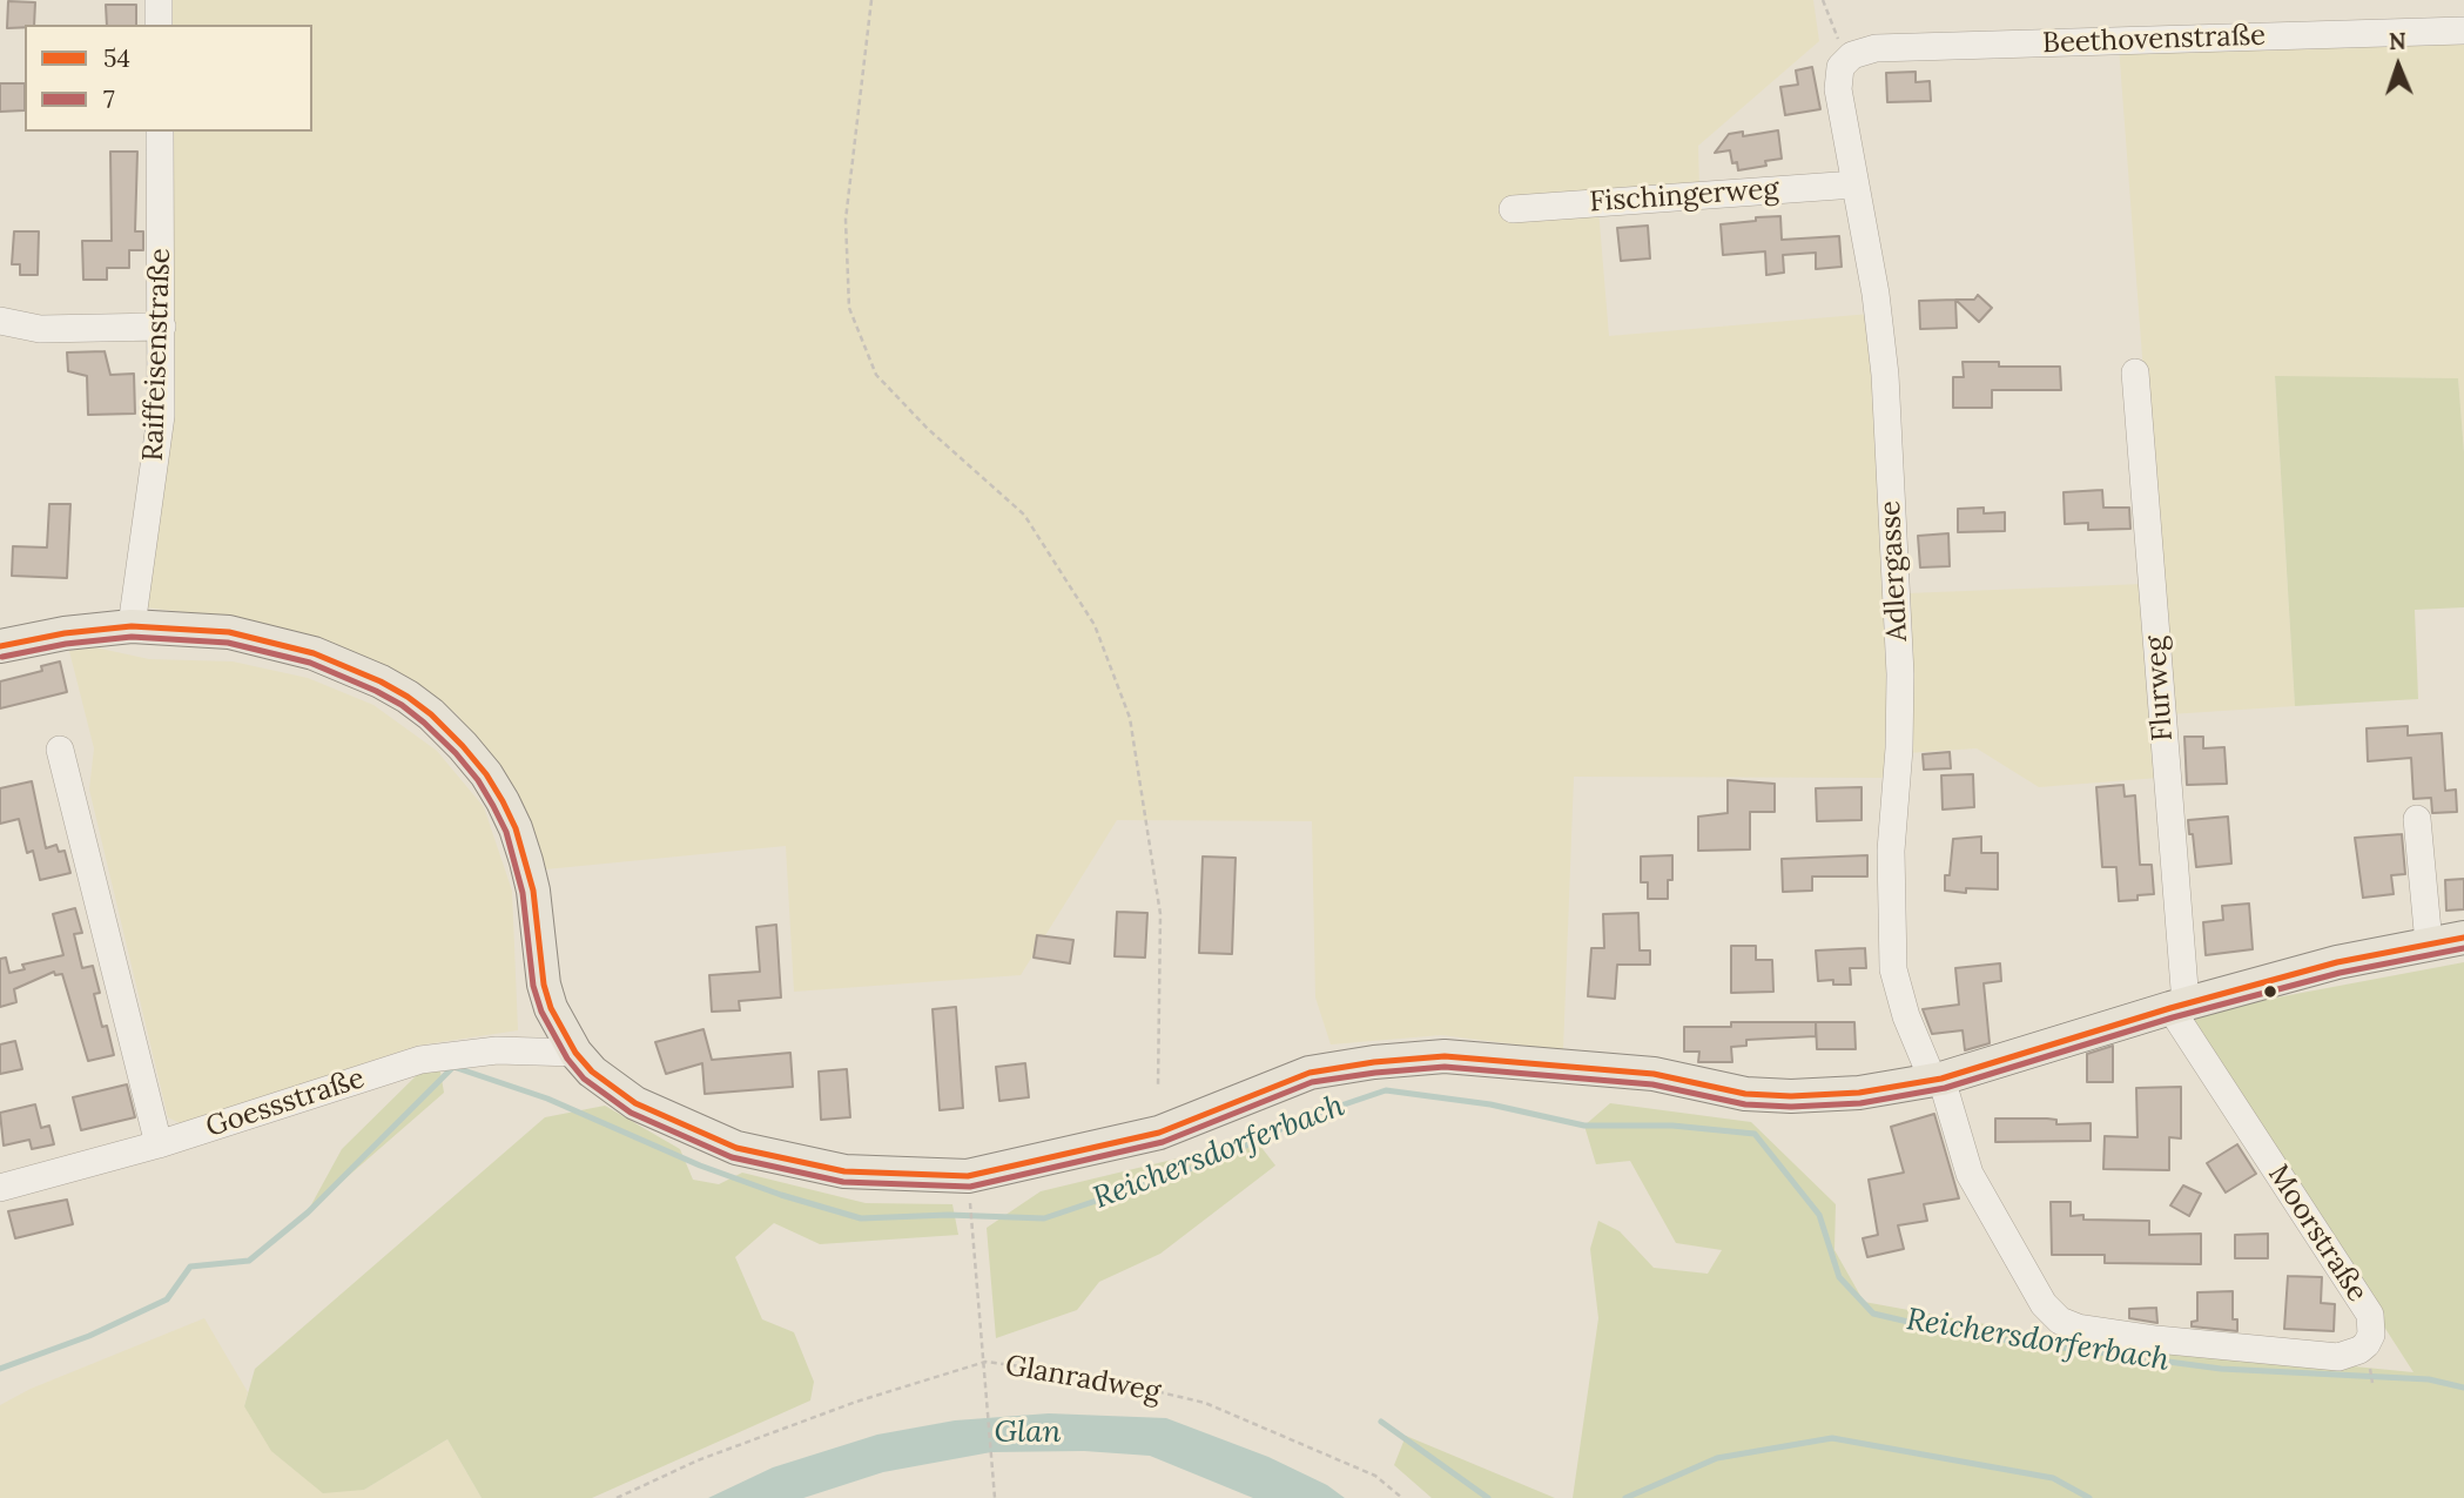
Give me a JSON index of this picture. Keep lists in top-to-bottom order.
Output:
{
  "streets": {
    "street": [
      "Beethovenstraße",
      "Fischingerweg",
      "Raiffeisenstraße",
      "Adlergasse",
      "Flurweg",
      "Goessstraße",
      "Moorstraße"
    ],
    "path": ["Glanradweg"]
  },
  "crossings": [
    ["Beethovenstraße", "Adlergasse"],
    ["Fischingerweg", "Adlergasse"],
    ["Adlergasse", "Moorstraße"],
    ["Flurweg", "Moorstraße"]
  ],
  "water": ["Reichersdorferbach", "Glan"],
  "lines": ["transit line 54", "transit line 7"],
  "legend": ["54", "7"],
  "north": "top"
}
